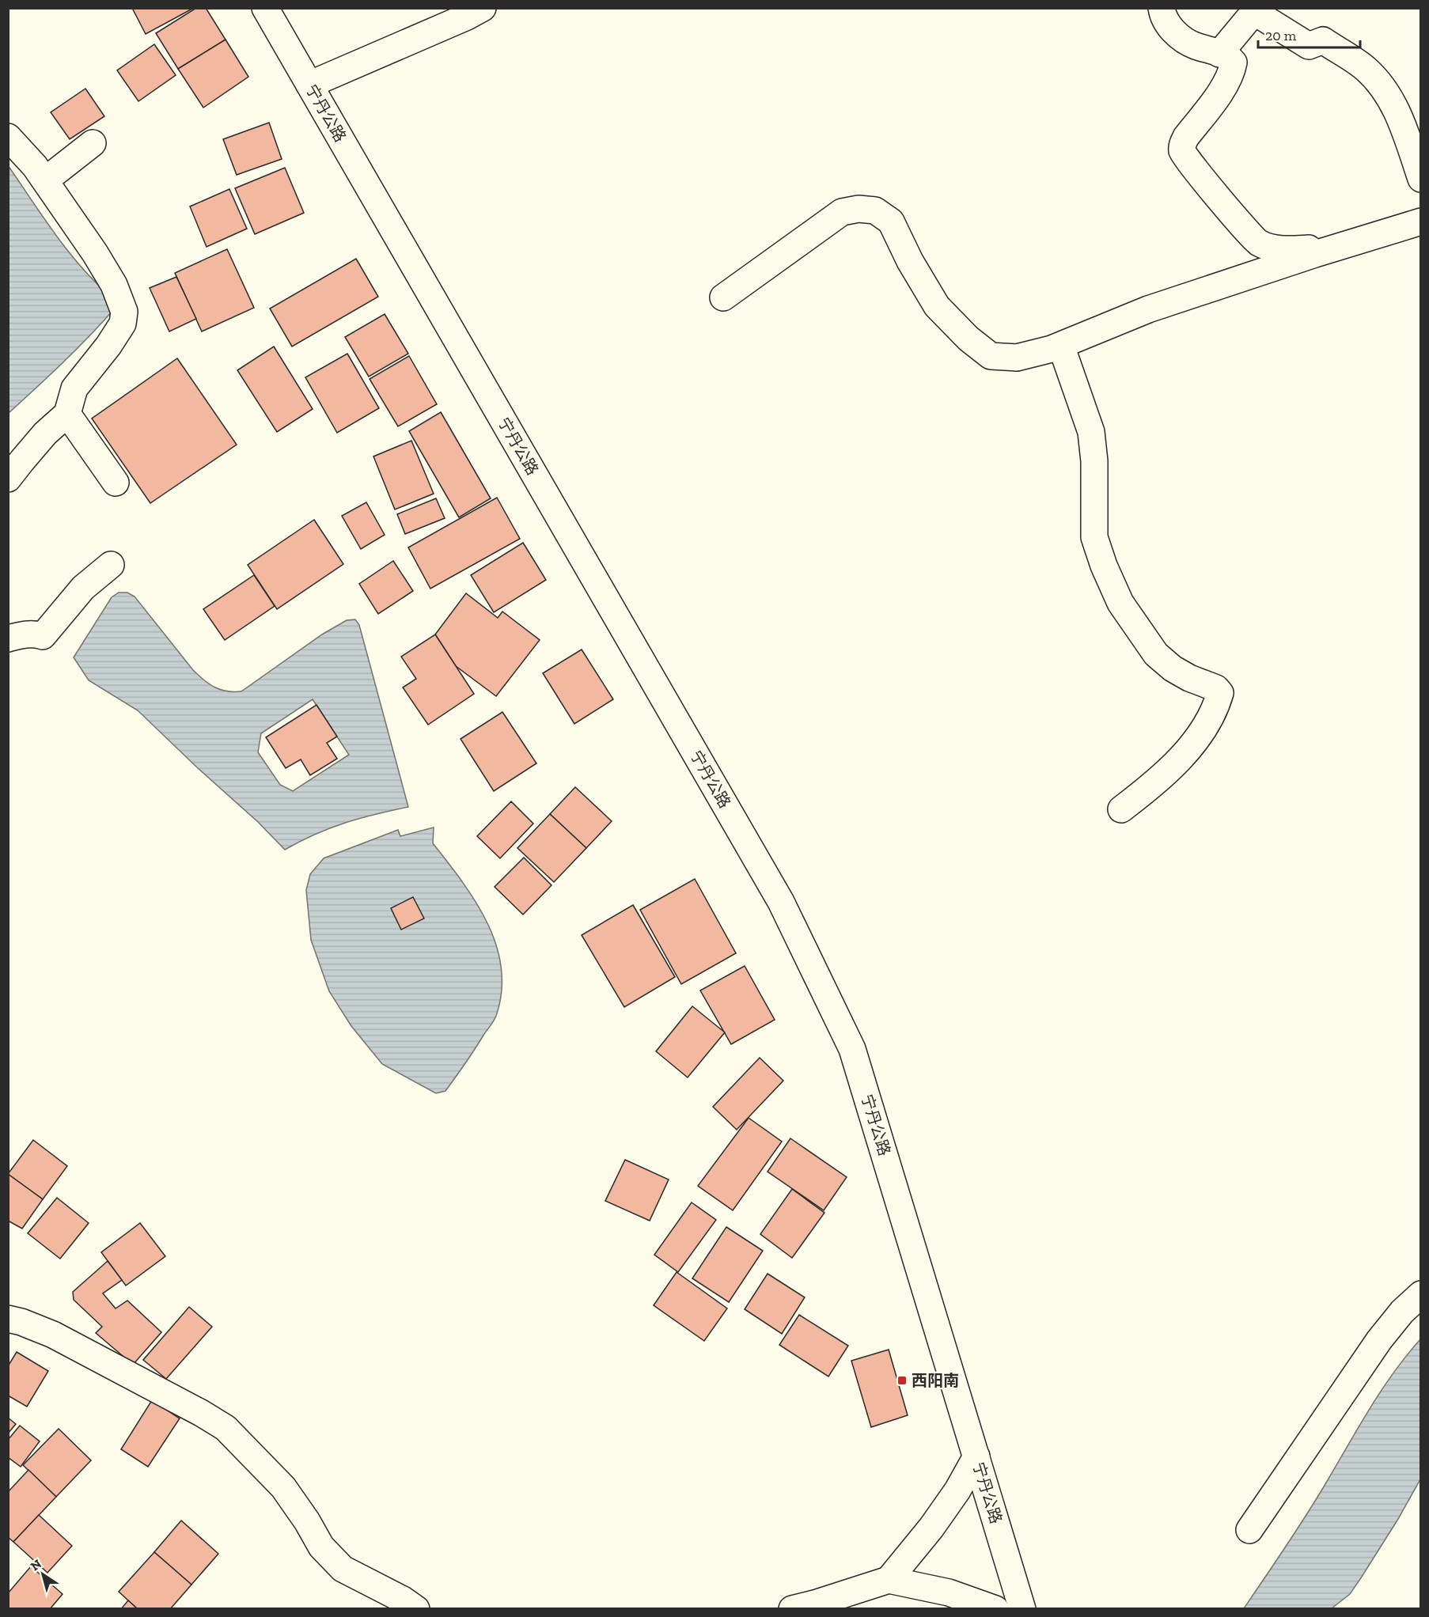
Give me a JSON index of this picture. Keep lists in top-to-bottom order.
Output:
{
  "streets": {
    "street": ["宁丹公路"]
  },
  "places": {
    "transit": ["西阳南"]
  },
  "scale_bar": "20 m",
  "north": "top left"
}
